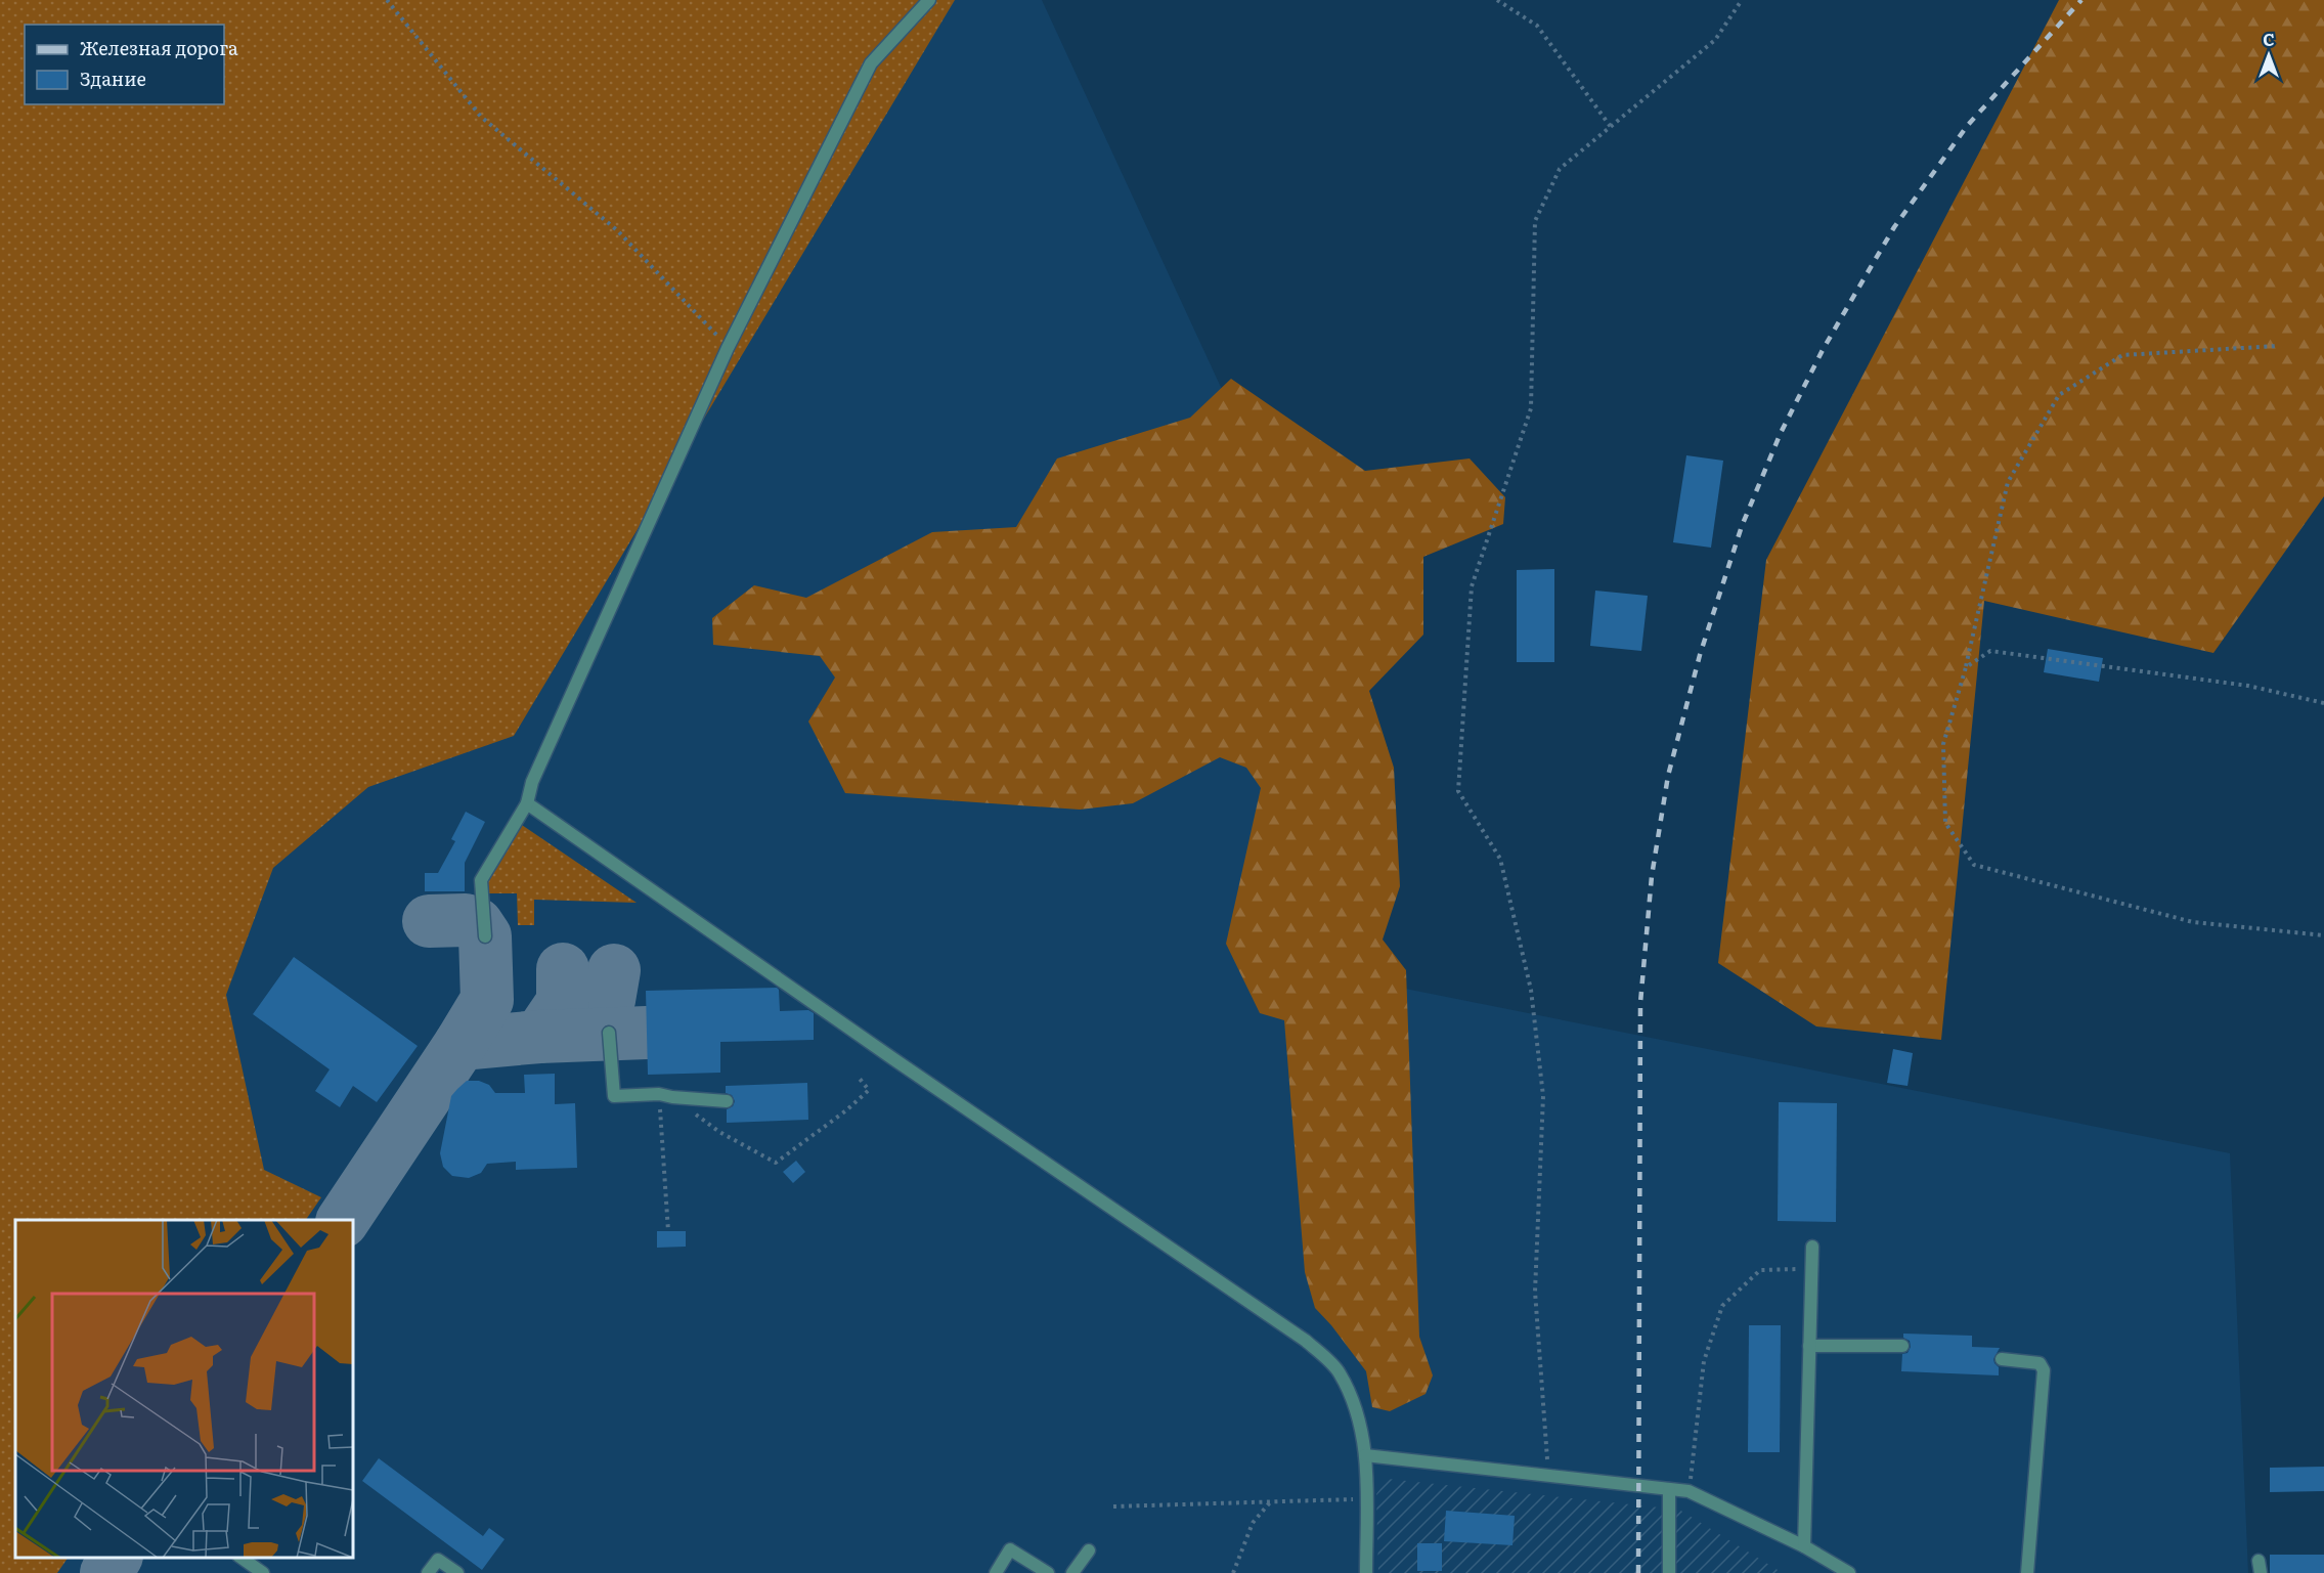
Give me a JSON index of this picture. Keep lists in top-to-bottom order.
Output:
{
  "legend": ["Железная дорога", "Здание"],
  "north": "top"
}
